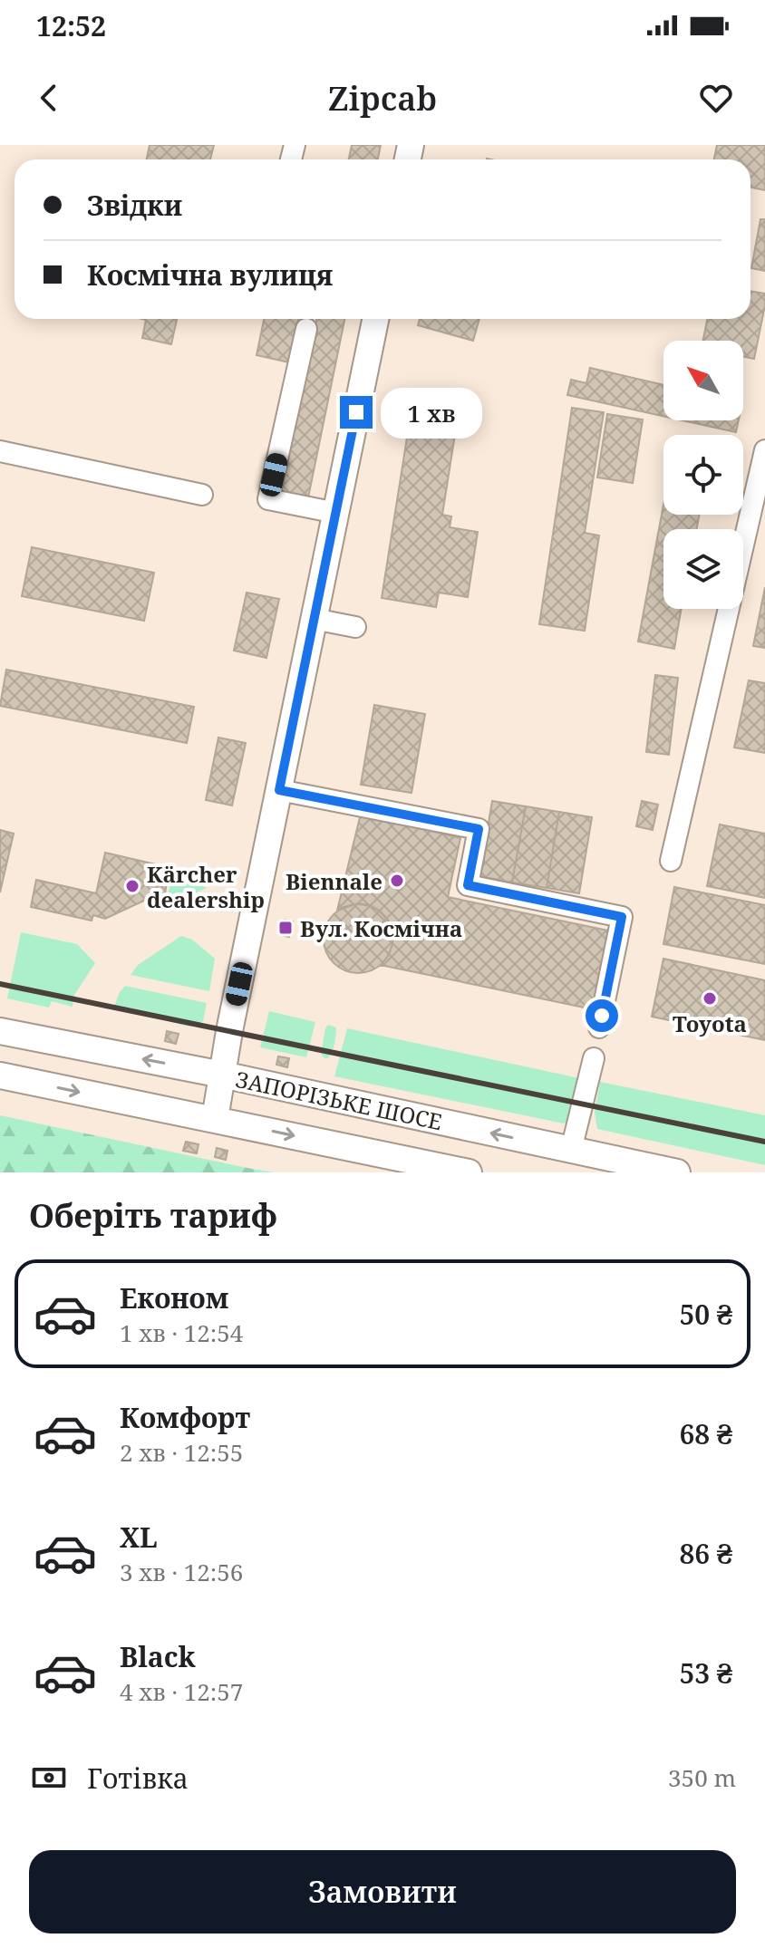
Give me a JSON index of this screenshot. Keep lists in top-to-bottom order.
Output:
{
  "streets": {
    "main road": ["ЗАПОРІЗЬКЕ ШОСЕ"]
  },
  "places": {
    "other": ["Biennale", "Kärcher dealership", "Toyota"],
    "transit": ["Вул. Космічна"]
  },
  "north": "top left",
  "page": {
    "status": "12:52",
    "header": "Zipcab",
    "banner": ["Звідки", "Космічна вулиця"],
    "bubble": "1 хв",
    "heading": "Оберіть тариф",
    "list": [
      {
        "name": "Економ",
        "note": "1 хв · 12:54",
        "value": "50 ₴"
      },
      {
        "name": "Комфорт",
        "note": "2 хв · 12:55",
        "value": "68 ₴"
      },
      {
        "name": "XL",
        "note": "3 хв · 12:56",
        "value": "86 ₴"
      },
      {
        "name": "Black",
        "note": "4 хв · 12:57",
        "value": "53 ₴"
      }
    ],
    "pay": ["Готівка", "350 m"],
    "buttons": "Замовити"
  }
}
